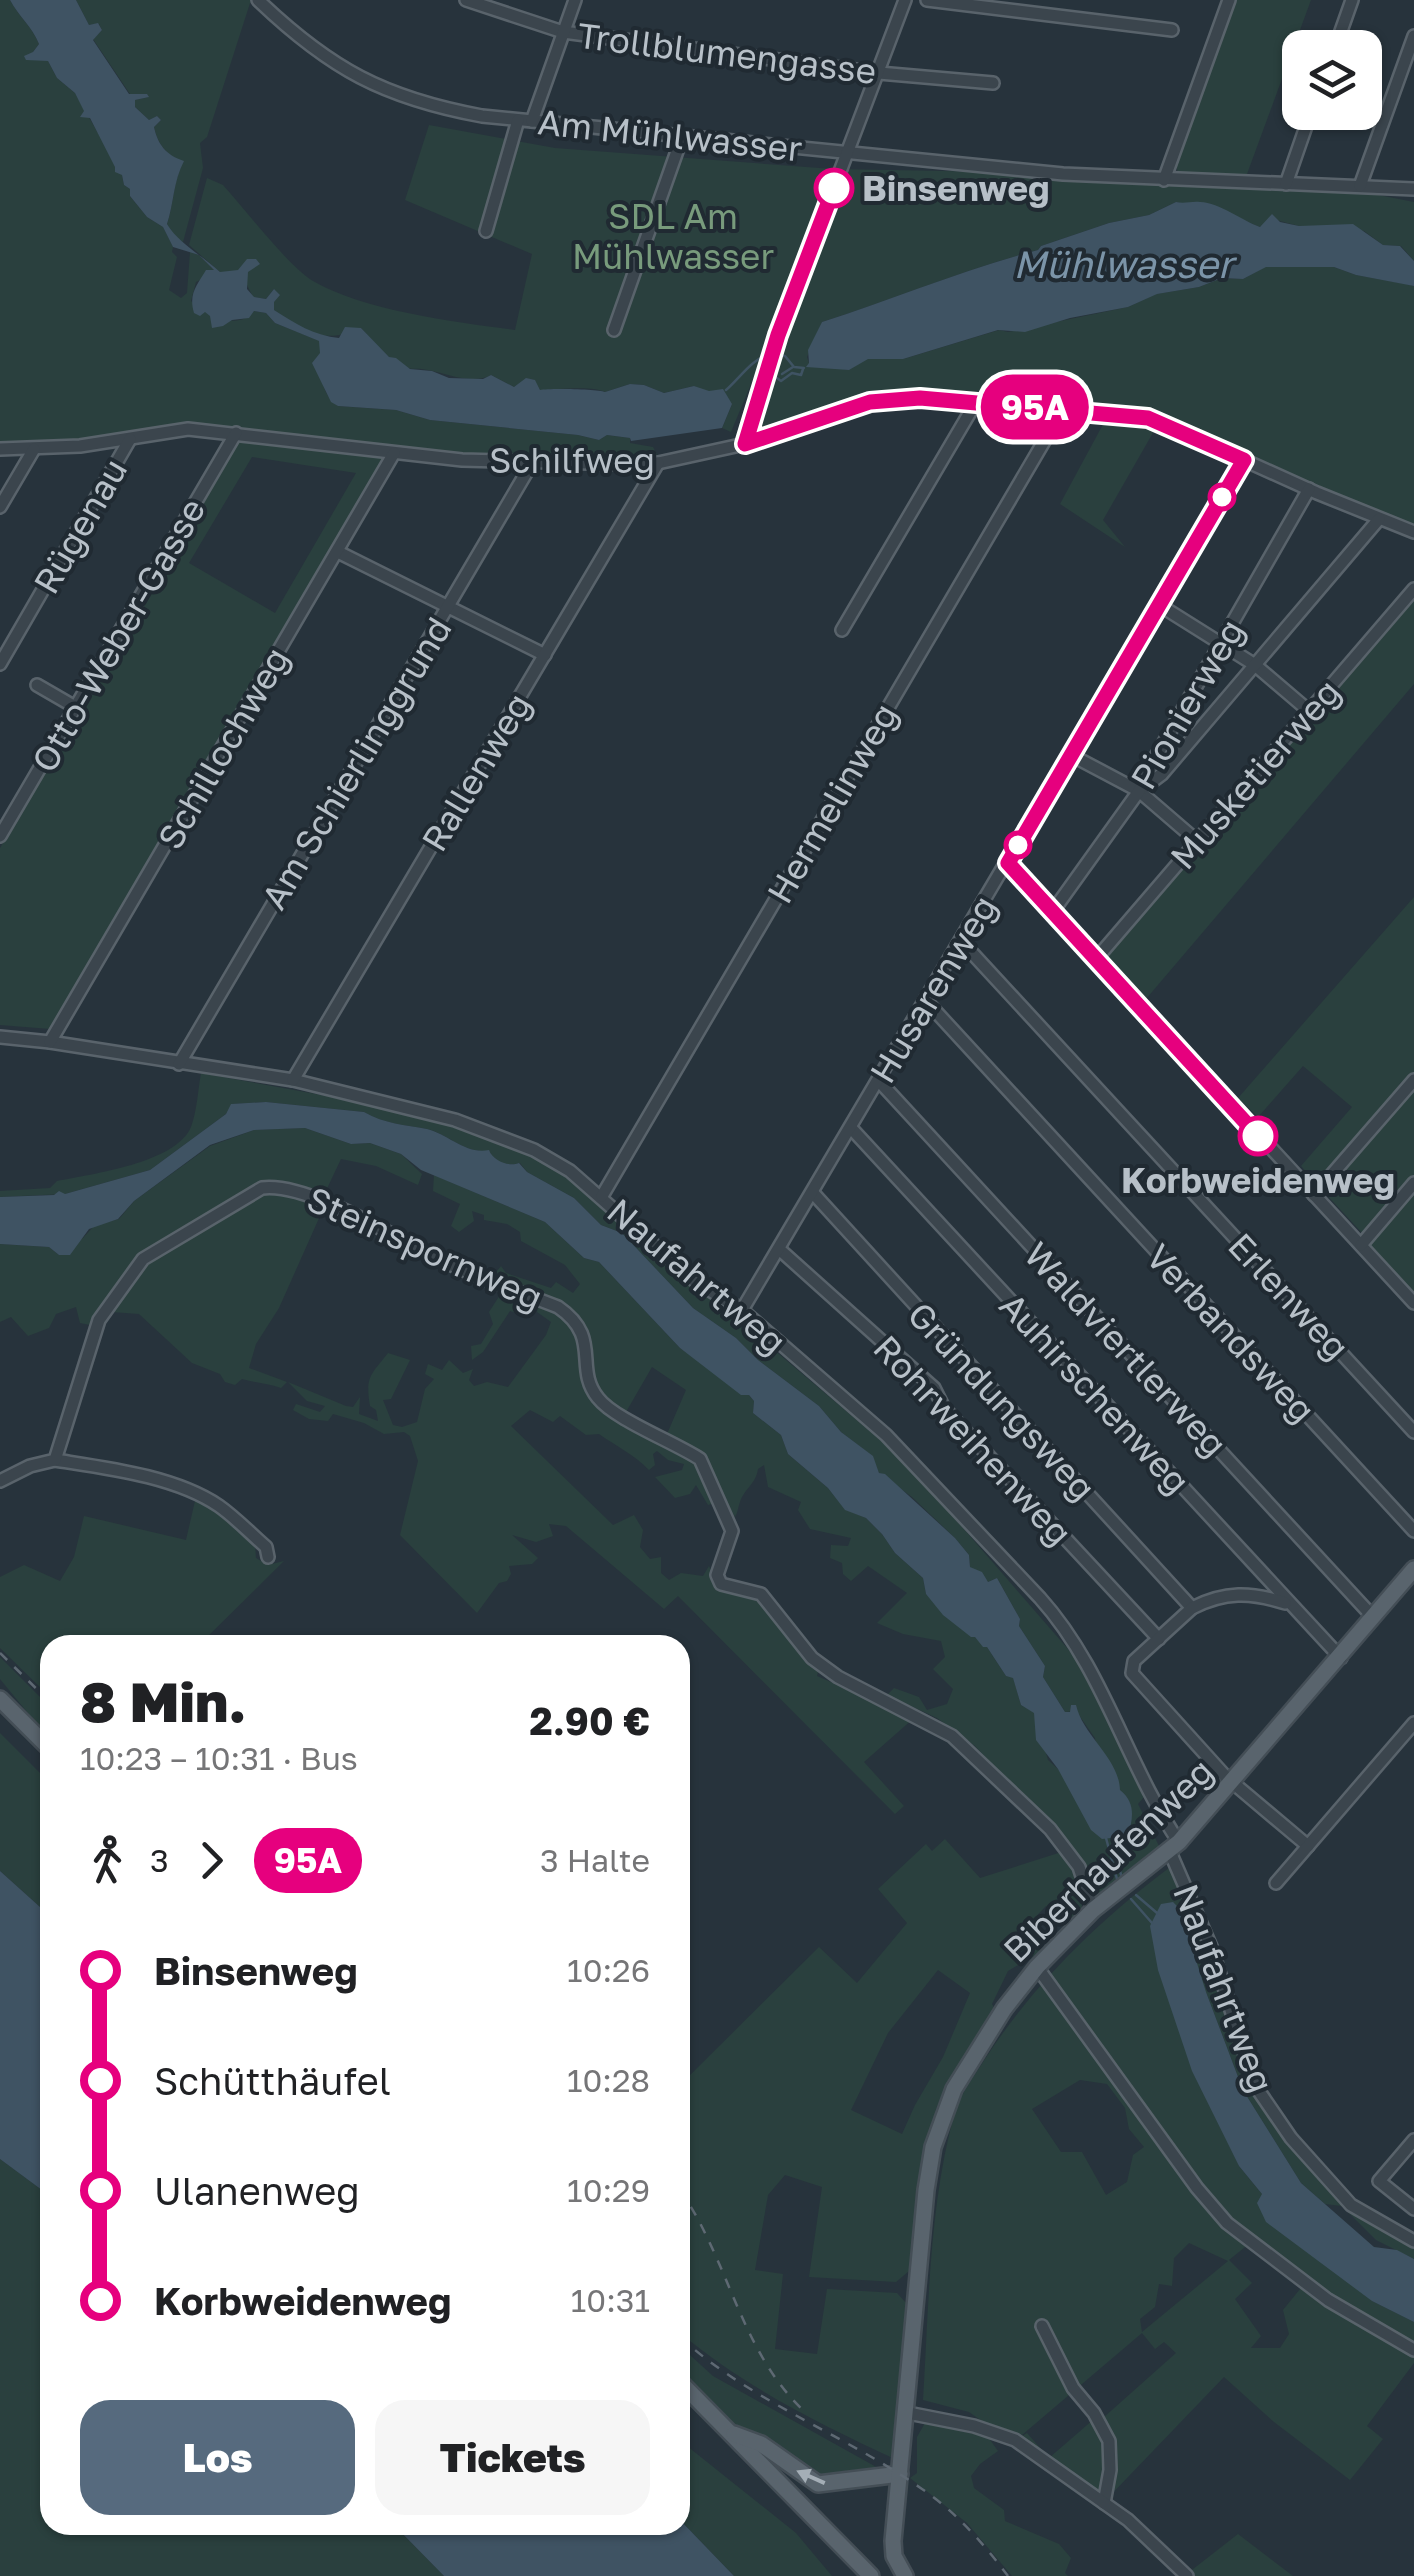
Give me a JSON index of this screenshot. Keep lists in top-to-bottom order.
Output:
{
  "streets": {
    "main road": ["Biberhaufenweg"],
    "street": [
      "Trollblumengasse",
      "Am Mühlwasser",
      "Schilfweg",
      "Rügenau",
      "Otto-Weber-Gasse",
      "Pionierweg",
      "Schillochweg",
      "Am Schierlinggrund",
      "Rallenweg",
      "Musketierweg",
      "Hermelinweg",
      "Husarenweg",
      "Steinspornweg",
      "Naufahrtweg",
      "Erlenweg",
      "Verbandsweg",
      "Waldviertlerweg",
      "Auhirschenweg",
      "Gründungsweg",
      "Rohrweihenweg"
    ]
  },
  "crossings": [
    ["Schilfweg", "Rügenau"],
    ["Schilfweg", "Otto-Weber-Gasse"],
    ["Schilfweg", "Pionierweg"],
    ["Schilfweg", "Schillochweg"],
    ["Schilfweg", "Am Schierlinggrund"],
    ["Schilfweg", "Rallenweg"],
    ["Schilfweg", "Hermelinweg"],
    ["Schilfweg", "Husarenweg"],
    ["Schillochweg", "Naufahrtweg"],
    ["Am Schierlinggrund", "Naufahrtweg"],
    ["Rallenweg", "Naufahrtweg"],
    ["Hermelinweg", "Naufahrtweg"],
    ["Husarenweg", "Naufahrtweg"],
    ["Husarenweg", "Erlenweg"],
    ["Husarenweg", "Verbandsweg"],
    ["Husarenweg", "Waldviertlerweg"],
    ["Husarenweg", "Auhirschenweg"],
    ["Husarenweg", "Gründungsweg"],
    ["Husarenweg", "Rohrweihenweg"],
    ["Steinspornweg", "Biberhaufenweg"],
    ["Naufahrtweg", "Biberhaufenweg"],
    ["Waldviertlerweg", "Biberhaufenweg"],
    ["Auhirschenweg", "Biberhaufenweg"]
  ],
  "water": ["Mühlwasser"],
  "parks": ["SDL Am Mühlwasser"],
  "places": ["Binsenweg", "Korbweidenweg"],
  "lines": ["bus line 95A"],
  "page": {
    "on_map": "95A",
    "heading": ["8 Min.", "10:23 – 10:31 · Bus", "2.90 €"],
    "legs": ["3", "95A", "3 Halte"],
    "list": [
      {
        "name": "Binsenweg",
        "value": "10:26"
      },
      {
        "name": "Schütthäufel",
        "value": "10:28"
      },
      {
        "name": "Ulanenweg",
        "value": "10:29"
      },
      {
        "name": "Korbweidenweg",
        "value": "10:31"
      }
    ],
    "buttons": ["Los", "Tickets"]
  }
}
